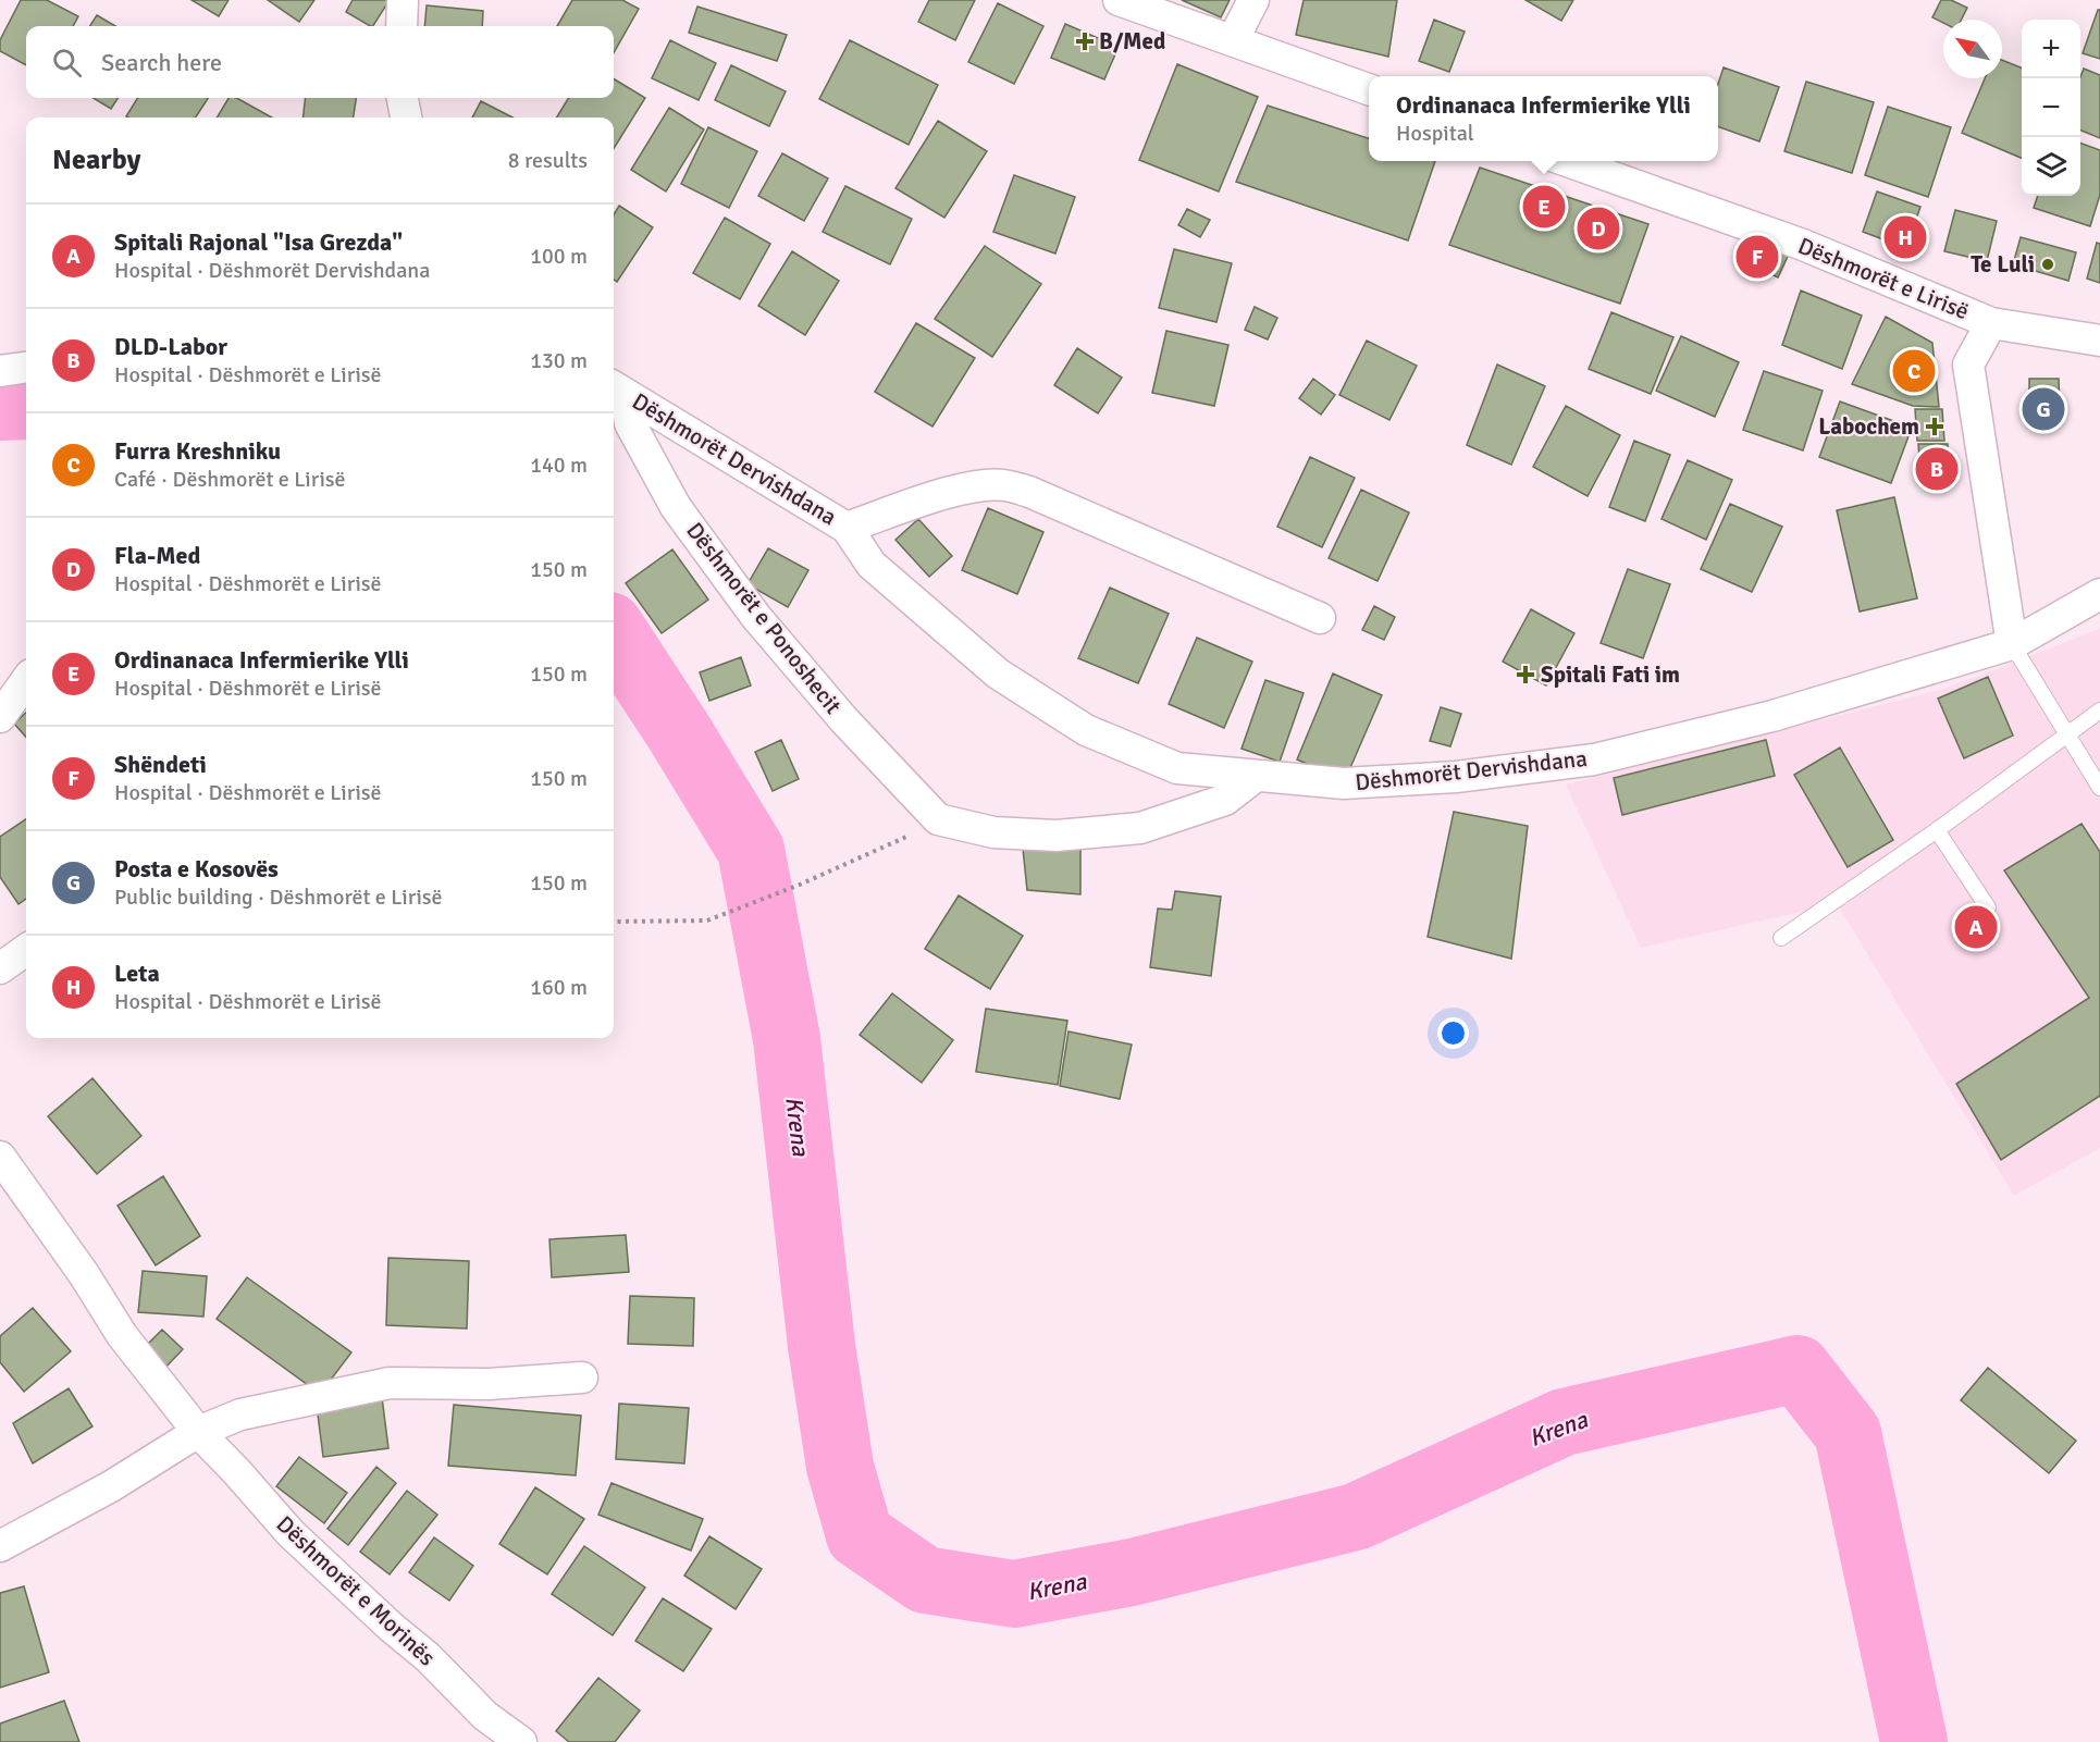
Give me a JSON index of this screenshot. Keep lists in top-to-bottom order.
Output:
{
  "streets": {
    "street": [
      "Dëshmorët e Lirisë",
      "Dëshmorët Dervishdana",
      "Dëshmorët e Ponoshecit",
      "Dëshmorët e Morinës"
    ]
  },
  "crossings": [
    ["Dëshmorët e Lirisë", "Dëshmorët Dervishdana"],
    ["Dëshmorët Dervishdana", "Dëshmorët e Ponoshecit"]
  ],
  "water": ["Krena"],
  "places": {
    "health": ["B/Med", "Labochem", "Spitali Fati im"],
    "other": ["Te Luli"]
  },
  "north": "top left",
  "page": {
    "map_buttons": ["+", "−"],
    "search": "Search here",
    "popup": ["Ordinanaca Infermierike Ylli", "Hospital"],
    "heading": ["Nearby", "8 results"],
    "pins": [
      "E",
      "D",
      "H",
      "F",
      "C",
      "G",
      "B",
      "A"
    ],
    "list": [
      {
        "mark": "A",
        "name": "Spitali Rajonal \"Isa Grezda\"",
        "note": "Hospital · Dëshmorët Dervishdana",
        "value": "100 m"
      },
      {
        "mark": "B",
        "name": "DLD-Labor",
        "note": "Hospital · Dëshmorët e Lirisë",
        "value": "130 m"
      },
      {
        "mark": "C",
        "name": "Furra Kreshniku",
        "note": "Café · Dëshmorët e Lirisë",
        "value": "140 m"
      },
      {
        "mark": "D",
        "name": "Fla-Med",
        "note": "Hospital · Dëshmorët e Lirisë",
        "value": "150 m"
      },
      {
        "mark": "E",
        "name": "Ordinanaca Infermierike Ylli",
        "note": "Hospital · Dëshmorët e Lirisë",
        "value": "150 m"
      },
      {
        "mark": "F",
        "name": "Shëndeti",
        "note": "Hospital · Dëshmorët e Lirisë",
        "value": "150 m"
      },
      {
        "mark": "G",
        "name": "Posta e Kosovës",
        "note": "Public building · Dëshmorët e Lirisë",
        "value": "150 m"
      },
      {
        "mark": "H",
        "name": "Leta",
        "note": "Hospital · Dëshmorët e Lirisë",
        "value": "160 m"
      }
    ]
  }
}
